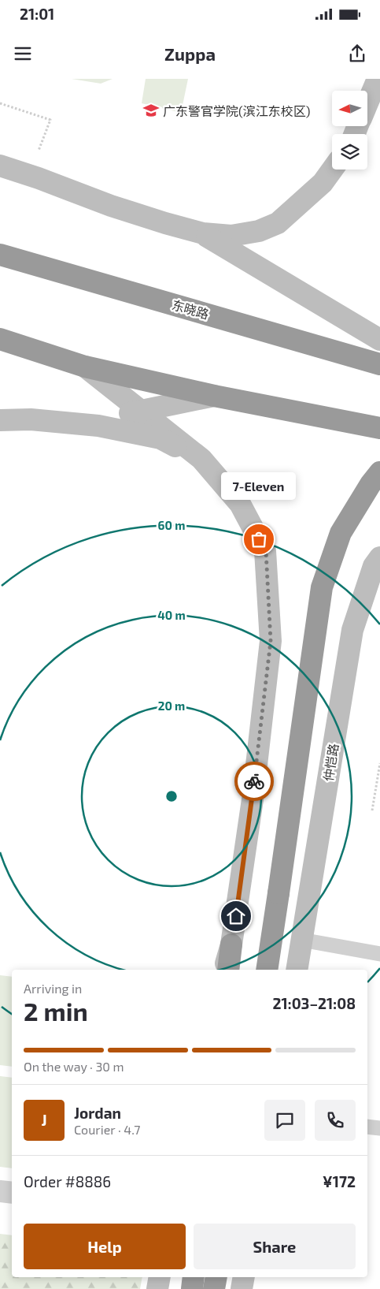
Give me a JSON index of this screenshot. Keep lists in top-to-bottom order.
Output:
{
  "streets": {
    "highway": ["东晓路"],
    "main road": ["仲恺路"]
  },
  "places": {
    "school or university": ["广东警官学院(滨江东校区)"],
    "other": ["7-Eleven"]
  },
  "north": "left",
  "page": {
    "status": "21:01",
    "header": "Zuppa",
    "bubble": "7-Eleven",
    "heading": ["2 min", "Arriving in", "21:03–21:08"],
    "panel": [
      "Jordan",
      "Courier · 4.7",
      "Order #8886",
      "¥172"
    ],
    "bar": "On the way · 30 m",
    "round": "J",
    "buttons": ["Help", "Share"]
  },
  "rings": ["60 m", "40 m", "20 m"]
}
